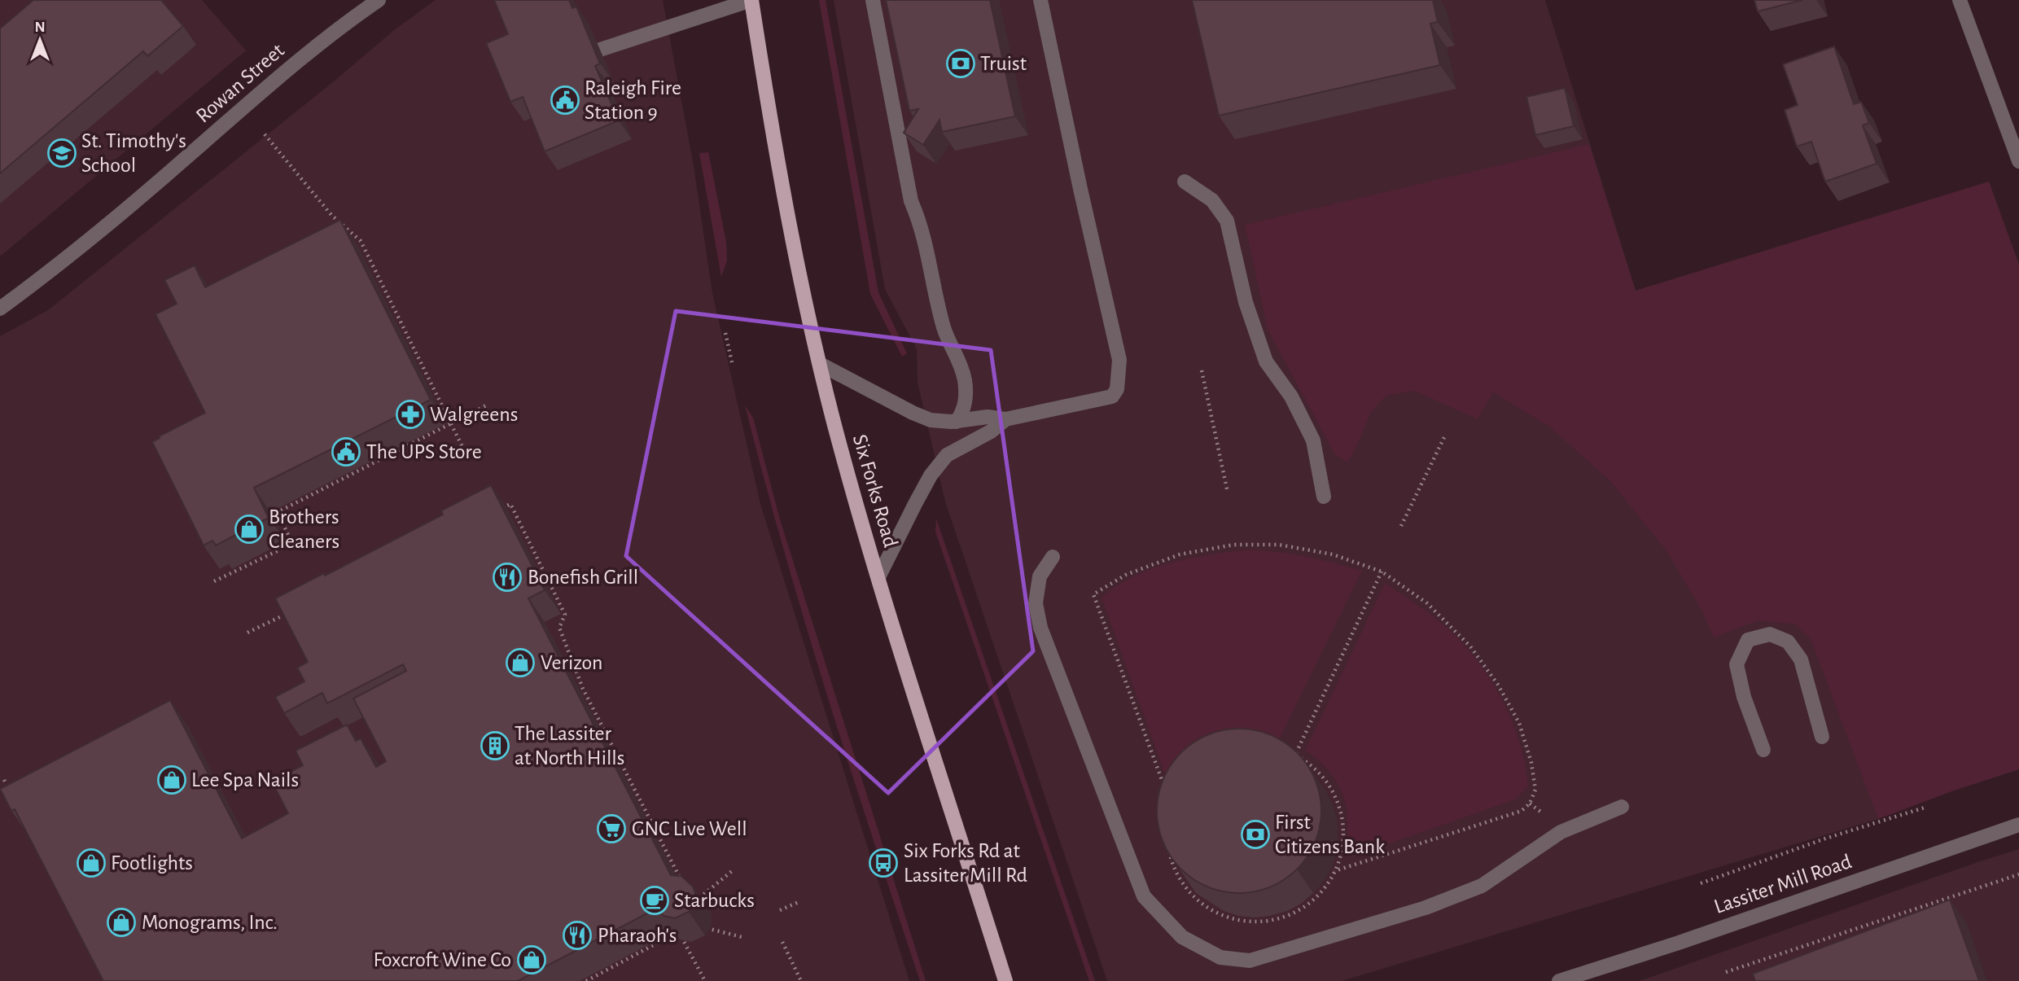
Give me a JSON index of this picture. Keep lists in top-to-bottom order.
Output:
{
  "streets": {
    "main road": ["Six Forks Road"],
    "street": ["Rowan Street", "Lassiter Mill Road"]
  },
  "places": {
    "bank": ["Truist", "First Citizens Bank"],
    "public building": ["Raleigh Fire Station 9", "The UPS Store"],
    "school or university": ["St. Timothy's School"],
    "pharmacy": ["Walgreens"],
    "shop": [
      "Brothers Cleaners",
      "Verizon",
      "Lee Spa Nails",
      "Footlights",
      "Monograms, Inc.",
      "Foxcroft Wine Co"
    ],
    "restaurant": ["Bonefish Grill", "Pharaoh's"],
    "building": ["The Lassiter at North Hills"],
    "supermarket": ["GNC Live Well"],
    "bus stop": ["Six Forks Rd at Lassiter Mill Rd"],
    "cafe": ["Starbucks"]
  },
  "north": "top"
}
